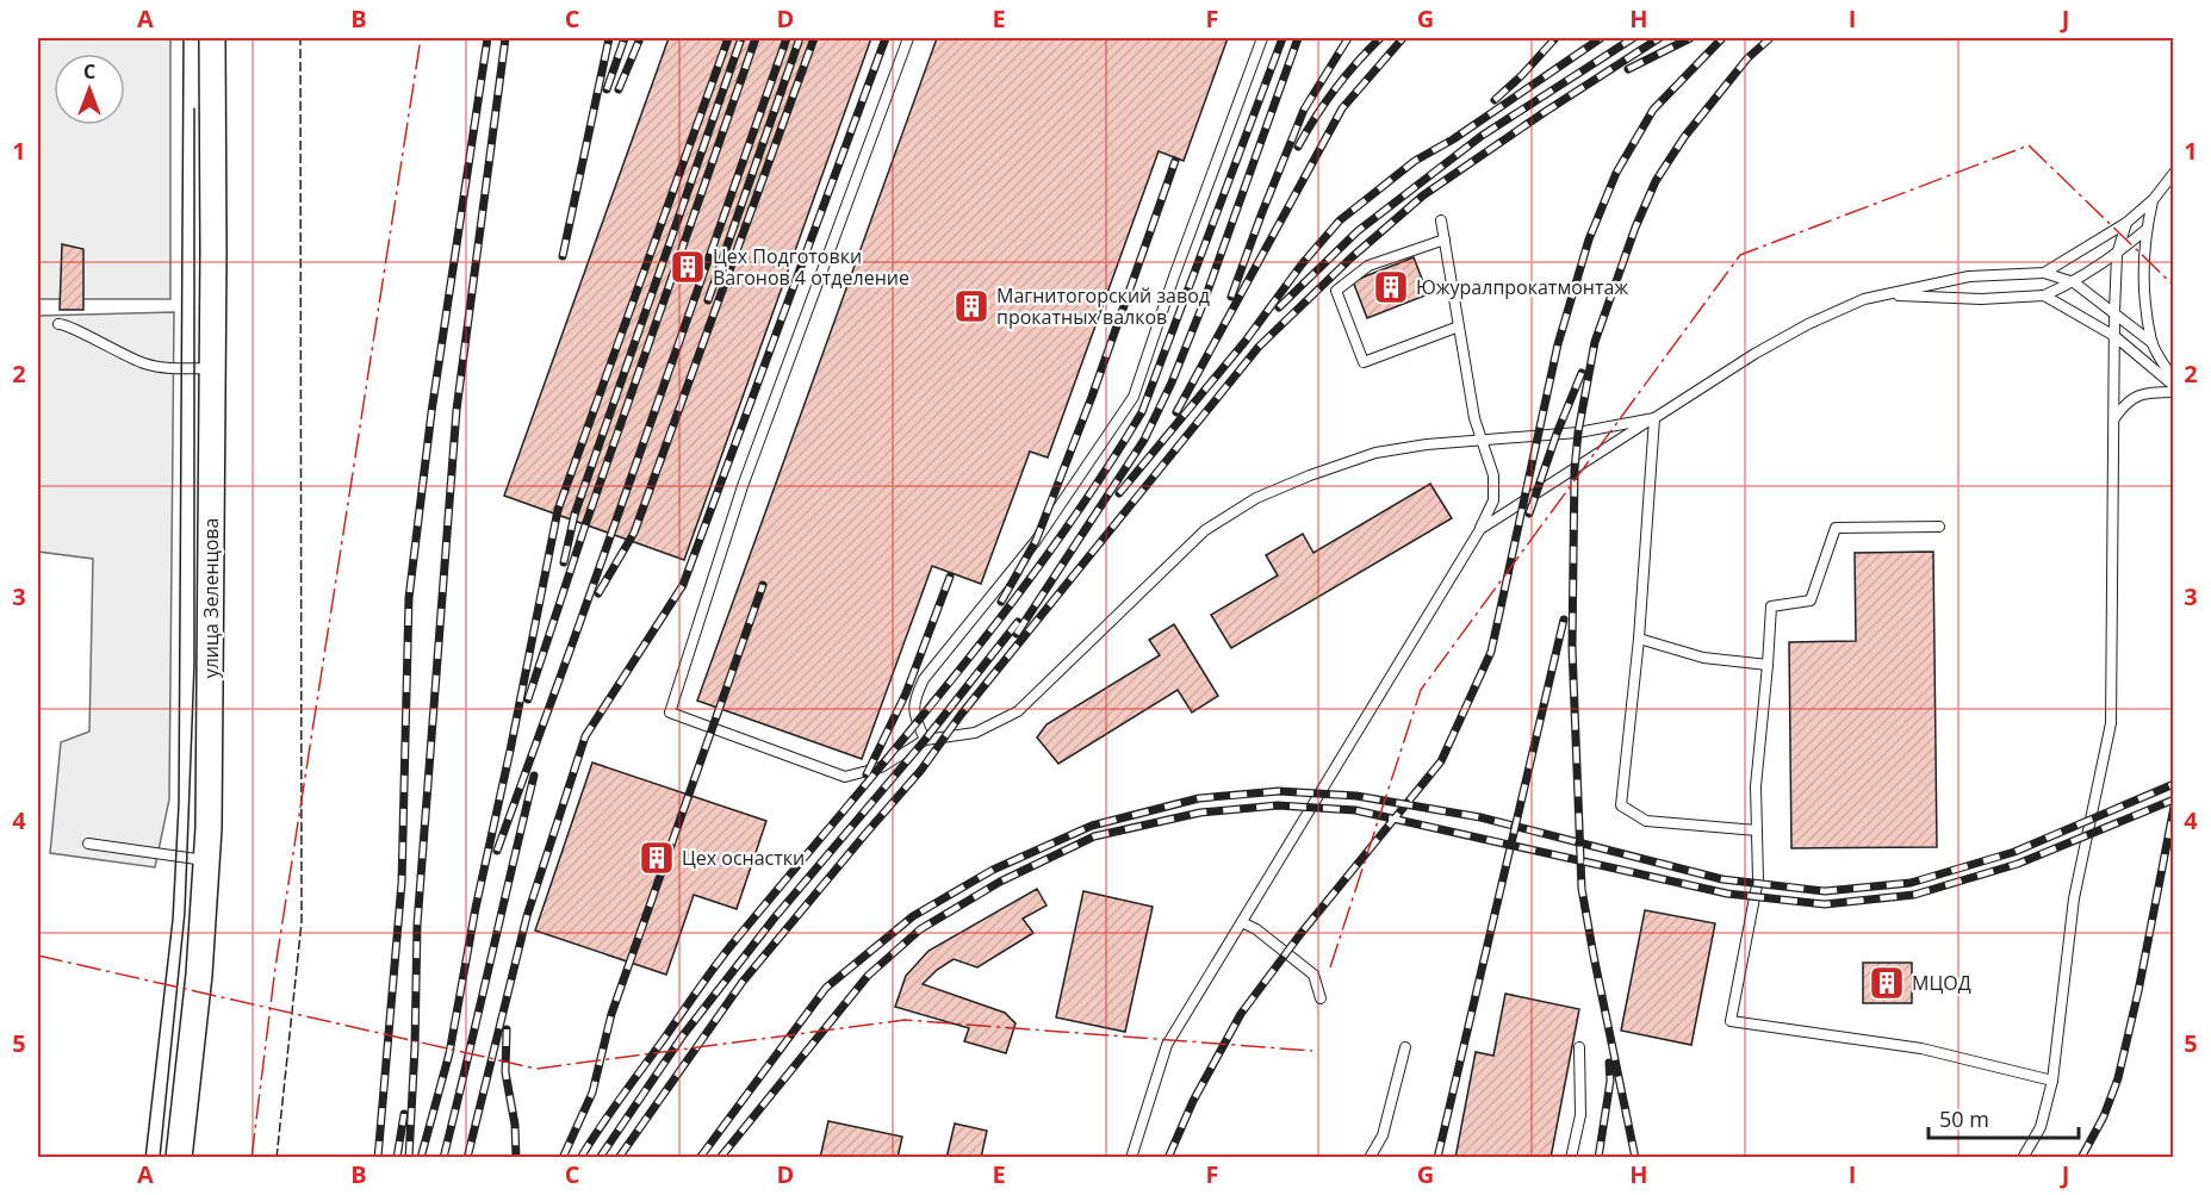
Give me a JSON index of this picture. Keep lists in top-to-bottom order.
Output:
{
  "streets": {
    "main road": ["улица Зеленцова"]
  },
  "places": {
    "building": [
      "Цех Подготовки Вагонов 4 отделение",
      "Южуралпрокатмонтаж",
      "Магнитогорский завод прокатных валков",
      "Цех оснастки",
      "МЦОД"
    ]
  },
  "scale_bar": "50 m",
  "north": "top",
  "grid": {
    "columns": [
      "A",
      "B",
      "C",
      "D",
      "E",
      "F",
      "G",
      "H",
      "I",
      "J"
    ],
    "rows": [
      "1",
      "2",
      "3",
      "4",
      "5"
    ]
  }
}
